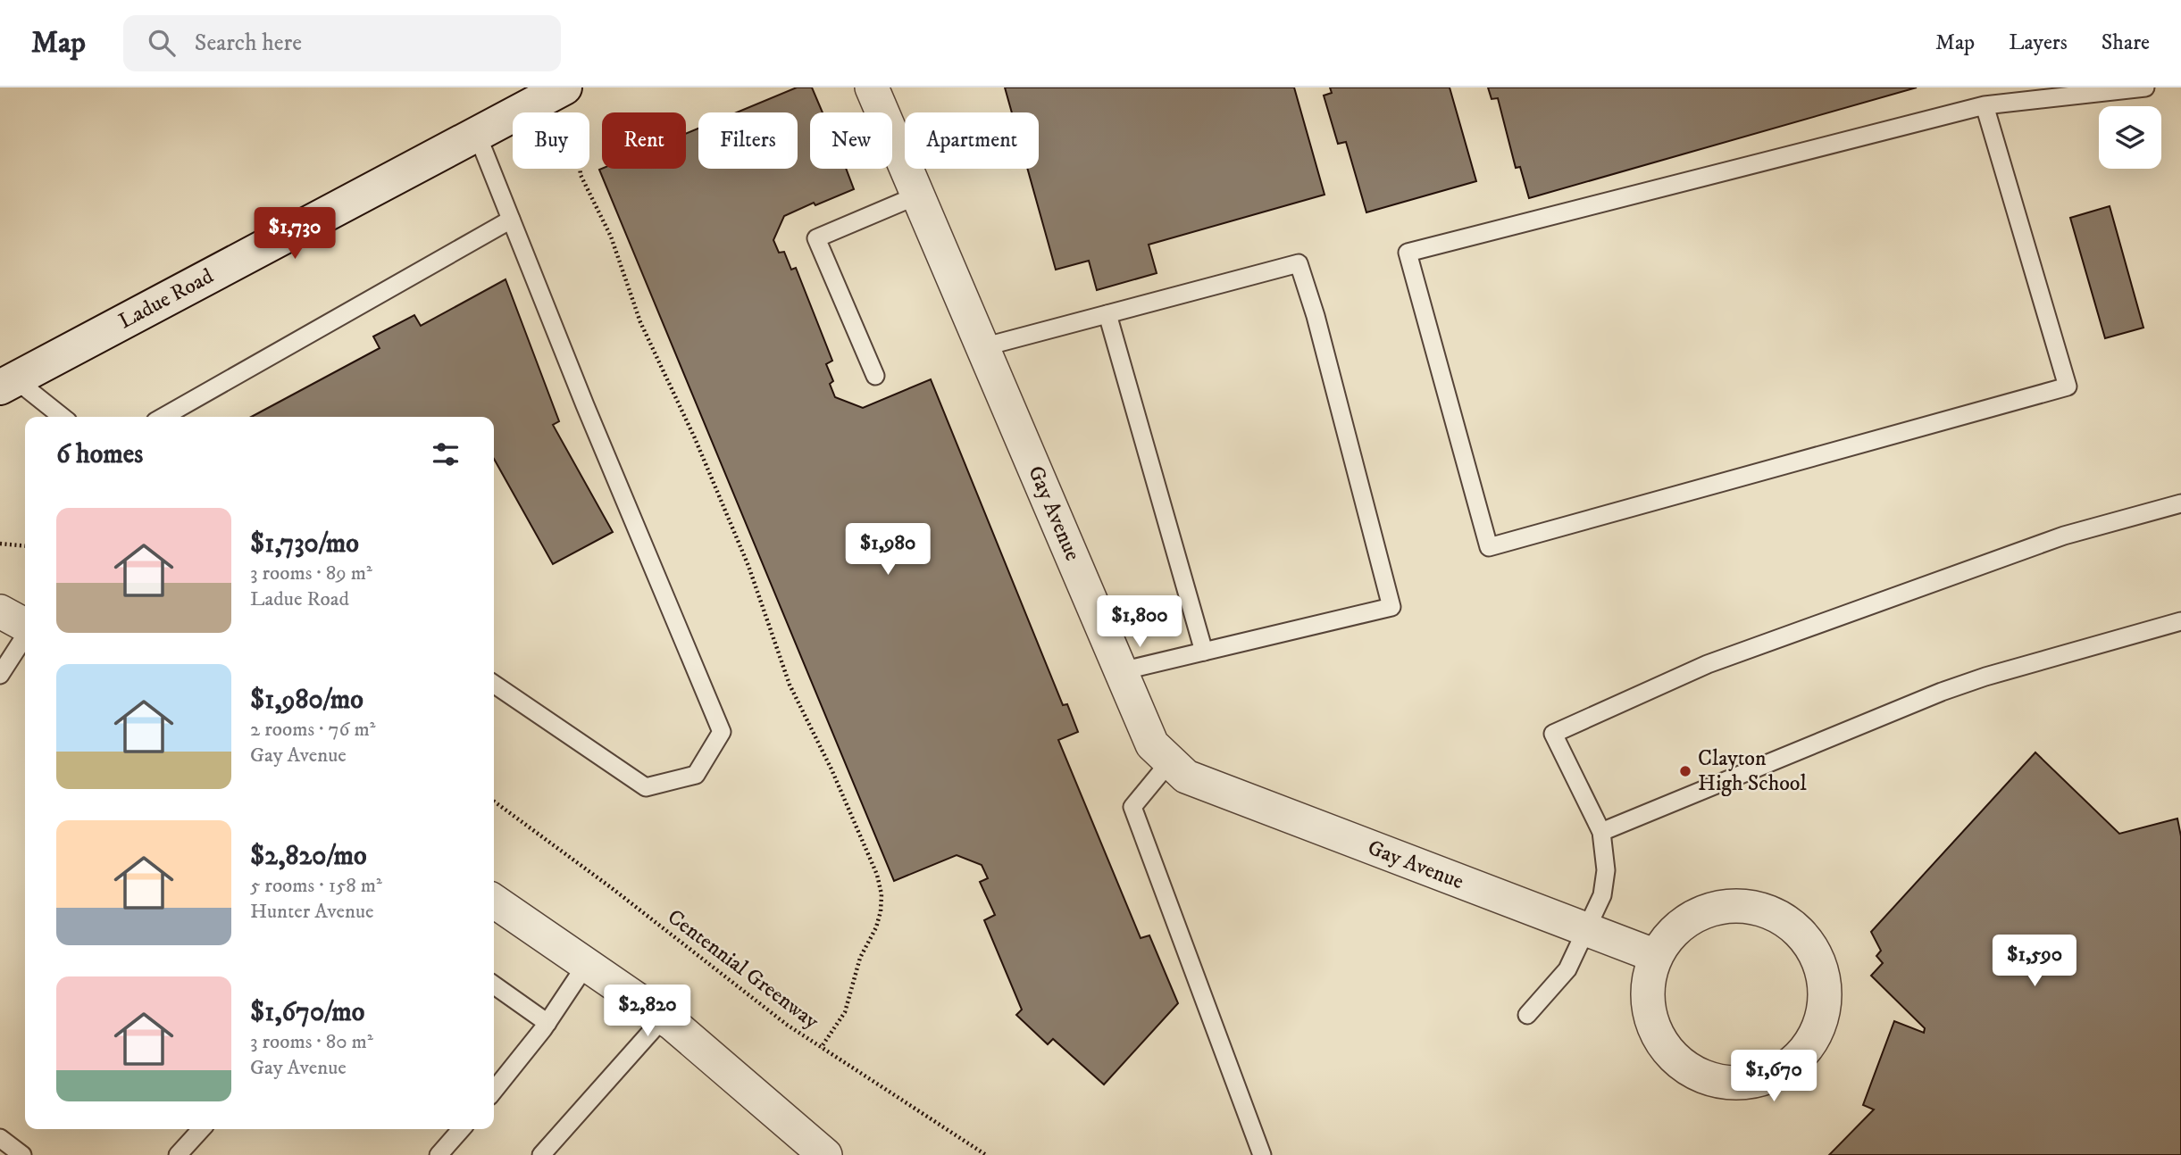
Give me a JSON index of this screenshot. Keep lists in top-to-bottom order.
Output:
{
  "streets": {
    "main road": ["Ladue Road"],
    "street": ["Gay Avenue"],
    "path": ["Centennial Greenway"]
  },
  "places": ["Clayton High School"],
  "page": {
    "header": "Map",
    "search": "Search here",
    "nav": ["Map", "Layers", "Share"],
    "chip": [
      "Buy",
      "Rent",
      "Filters",
      "New",
      "Apartment"
    ],
    "price": [
      "$1,730",
      "$1,980",
      "$1,800",
      "$1,590",
      "$2,820",
      "$1,670"
    ],
    "heading": "6 homes",
    "list": [
      {
        "name": "$1,730/mo",
        "note": "3 rooms · 89 m² · Ladue Road"
      },
      {
        "name": "$1,980/mo",
        "note": "2 rooms · 76 m² · Gay Avenue"
      },
      {
        "name": "$2,820/mo",
        "note": "5 rooms · 158 m² · Hunter Avenue"
      },
      {
        "name": "$1,670/mo",
        "note": "3 rooms · 80 m² · Gay Avenue"
      }
    ]
  }
}
